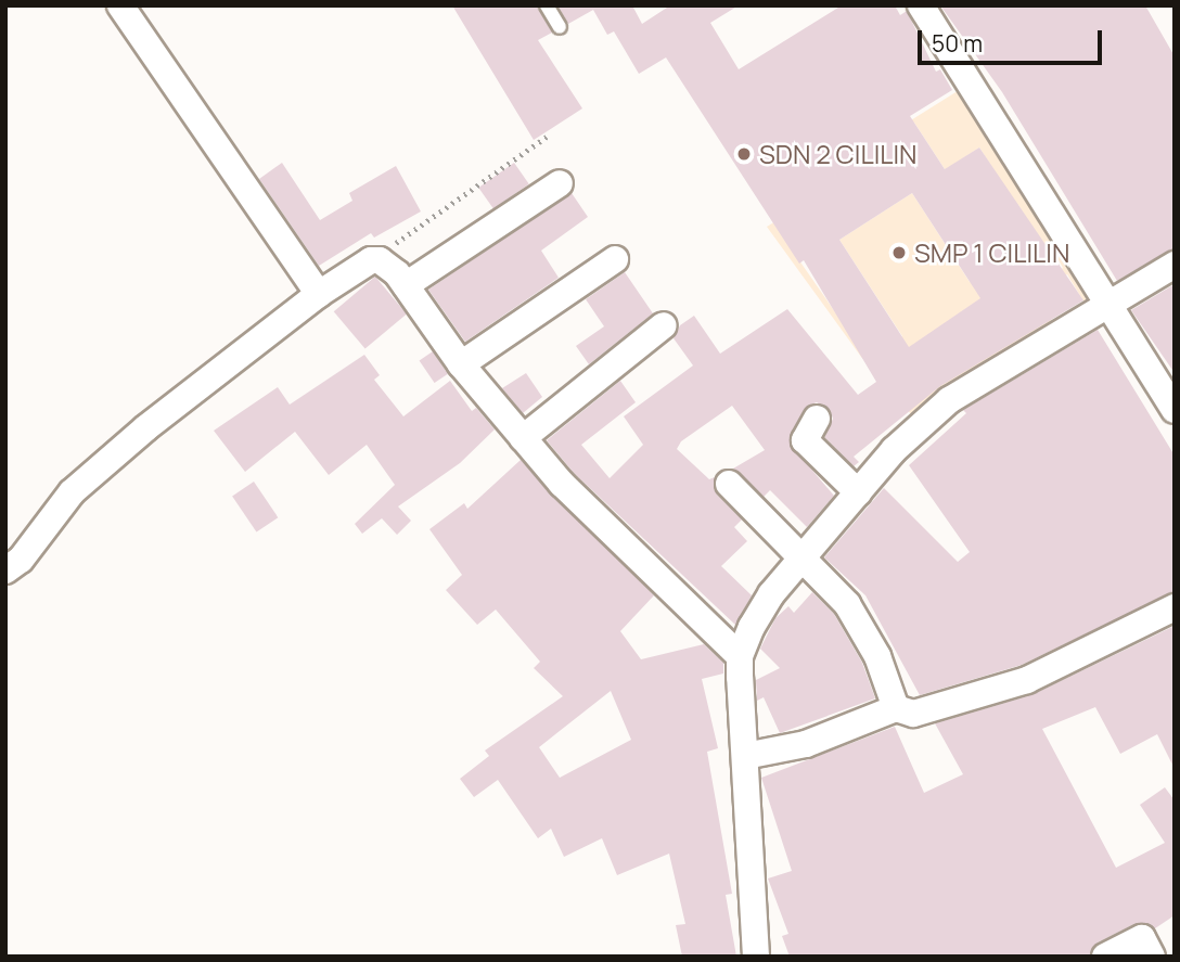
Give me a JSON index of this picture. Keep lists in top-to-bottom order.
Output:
{
  "places": ["SDN 2 CILILIN", "SMP 1 CILILIN"],
  "scale_bar": "50 m"
}
